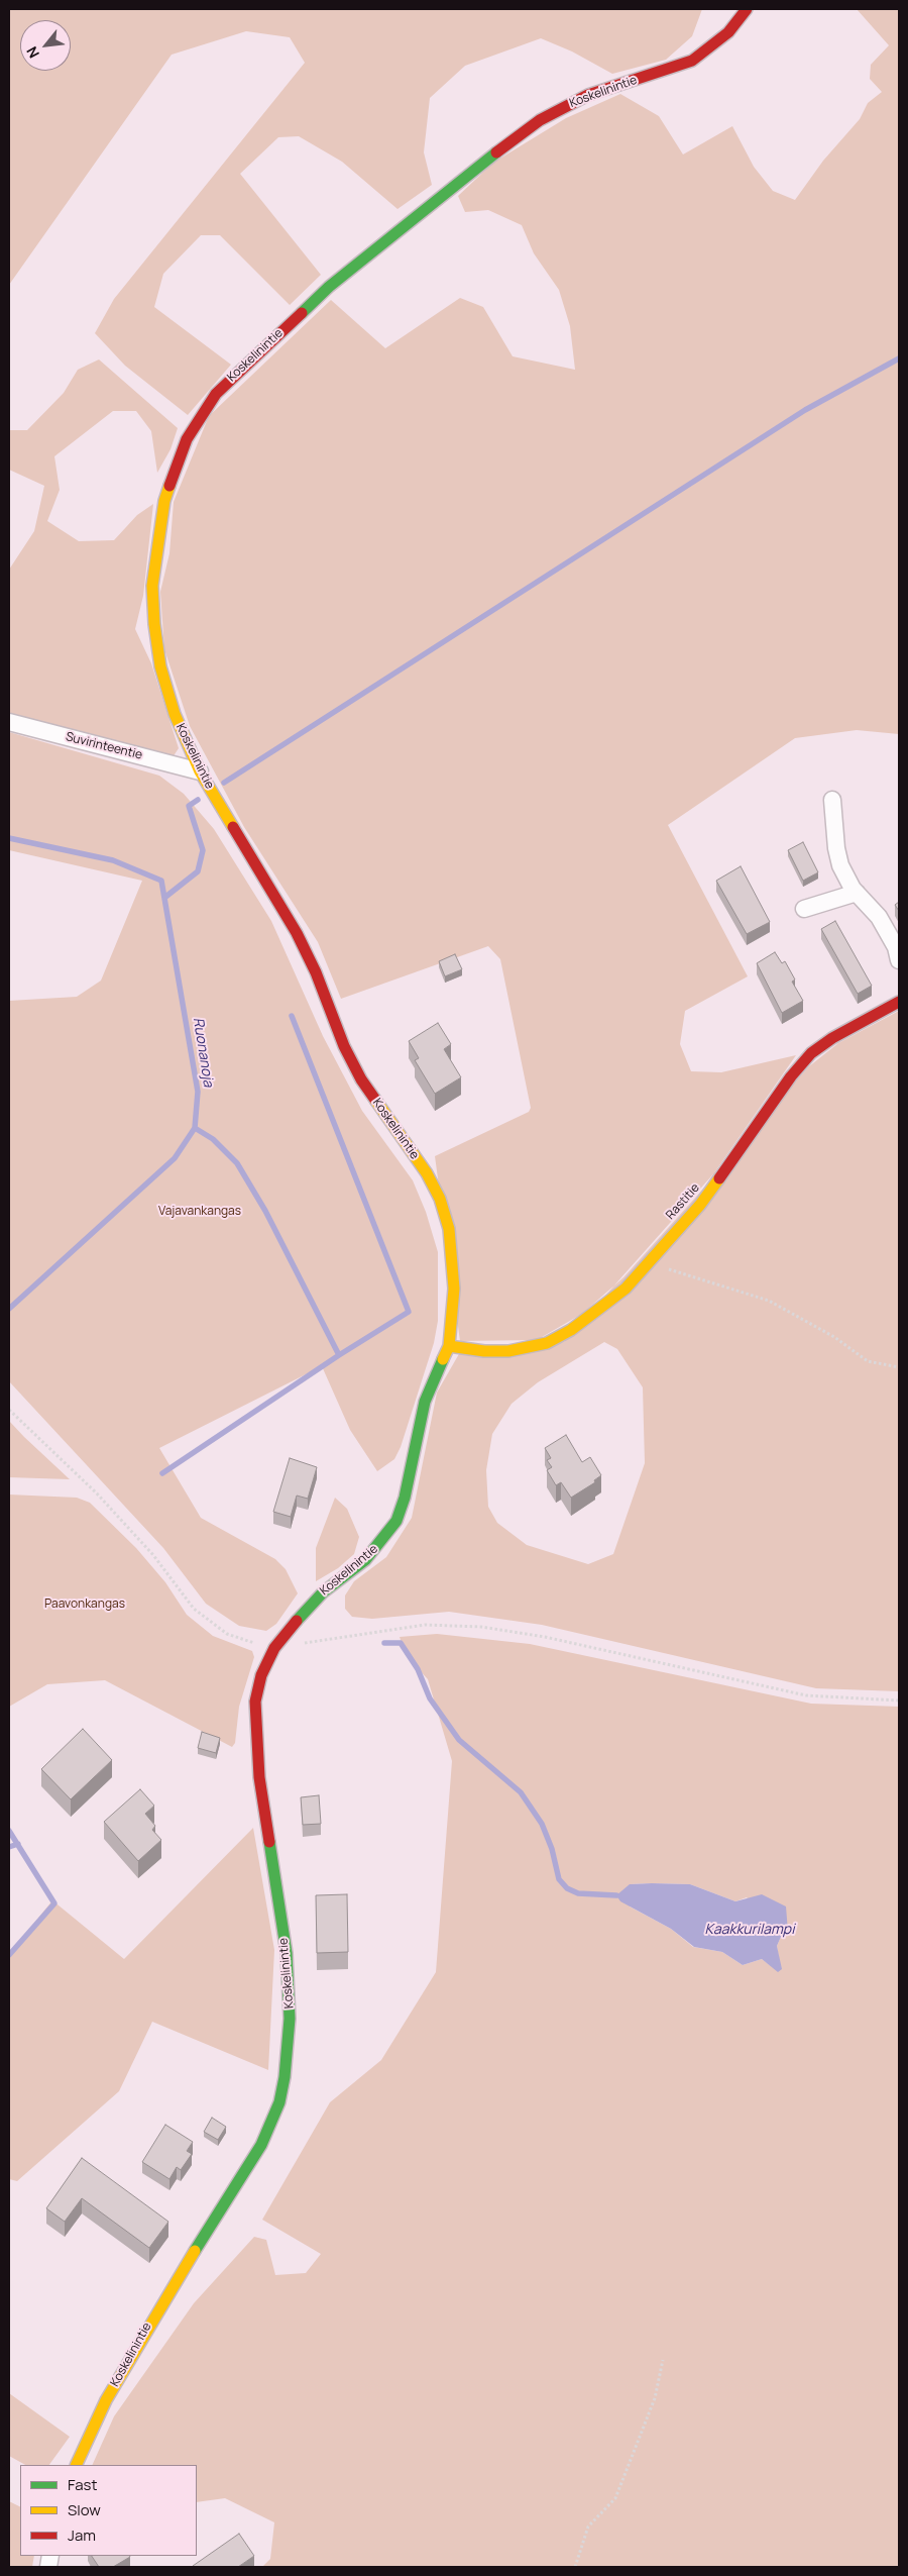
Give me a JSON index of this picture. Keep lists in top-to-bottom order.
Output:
{
  "streets": {
    "street": ["Koskelinintie", "Suvirinteentie", "Rastitie"]
  },
  "crossings": [
    ["Koskelinintie", "Suvirinteentie"],
    ["Koskelinintie", "Rastitie"]
  ],
  "water": ["Ruonanoja", "Kaakkurilampi"],
  "parks": ["Vajavankangas", "Paavonkangas"],
  "legend": ["Fast", "Slow", "Jam"],
  "north": "bottom left"
}
